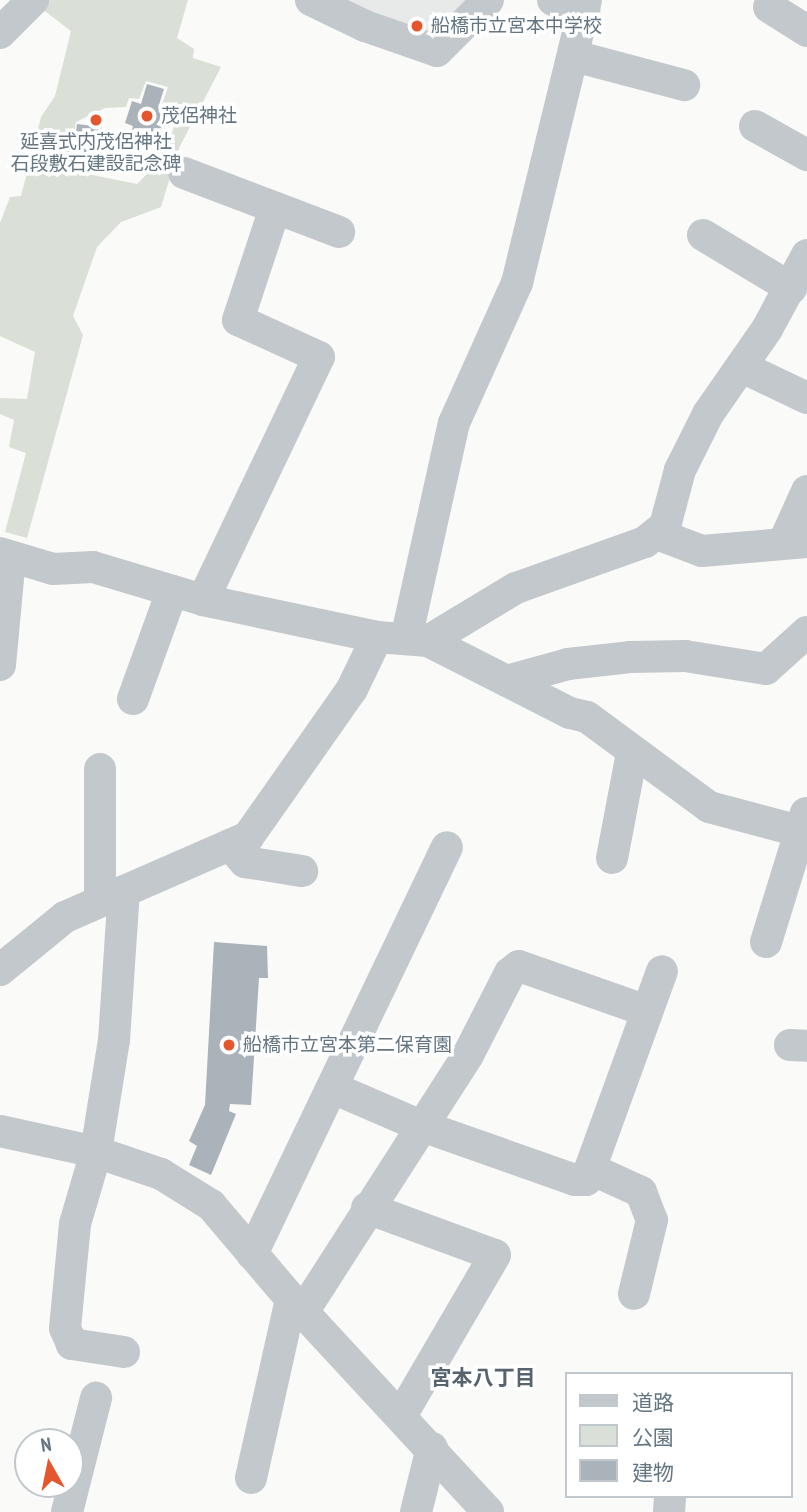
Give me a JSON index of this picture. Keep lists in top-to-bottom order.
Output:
{
  "districts": ["宮本八丁目"],
  "places": [
    "船橋市立宮本中学校",
    "茂侶神社",
    "延喜式内茂侶神社 石段敷石建設記念碑",
    "船橋市立宮本第二保育園"
  ],
  "legend": ["道路", "公園", "建物"],
  "north": "top"
}
